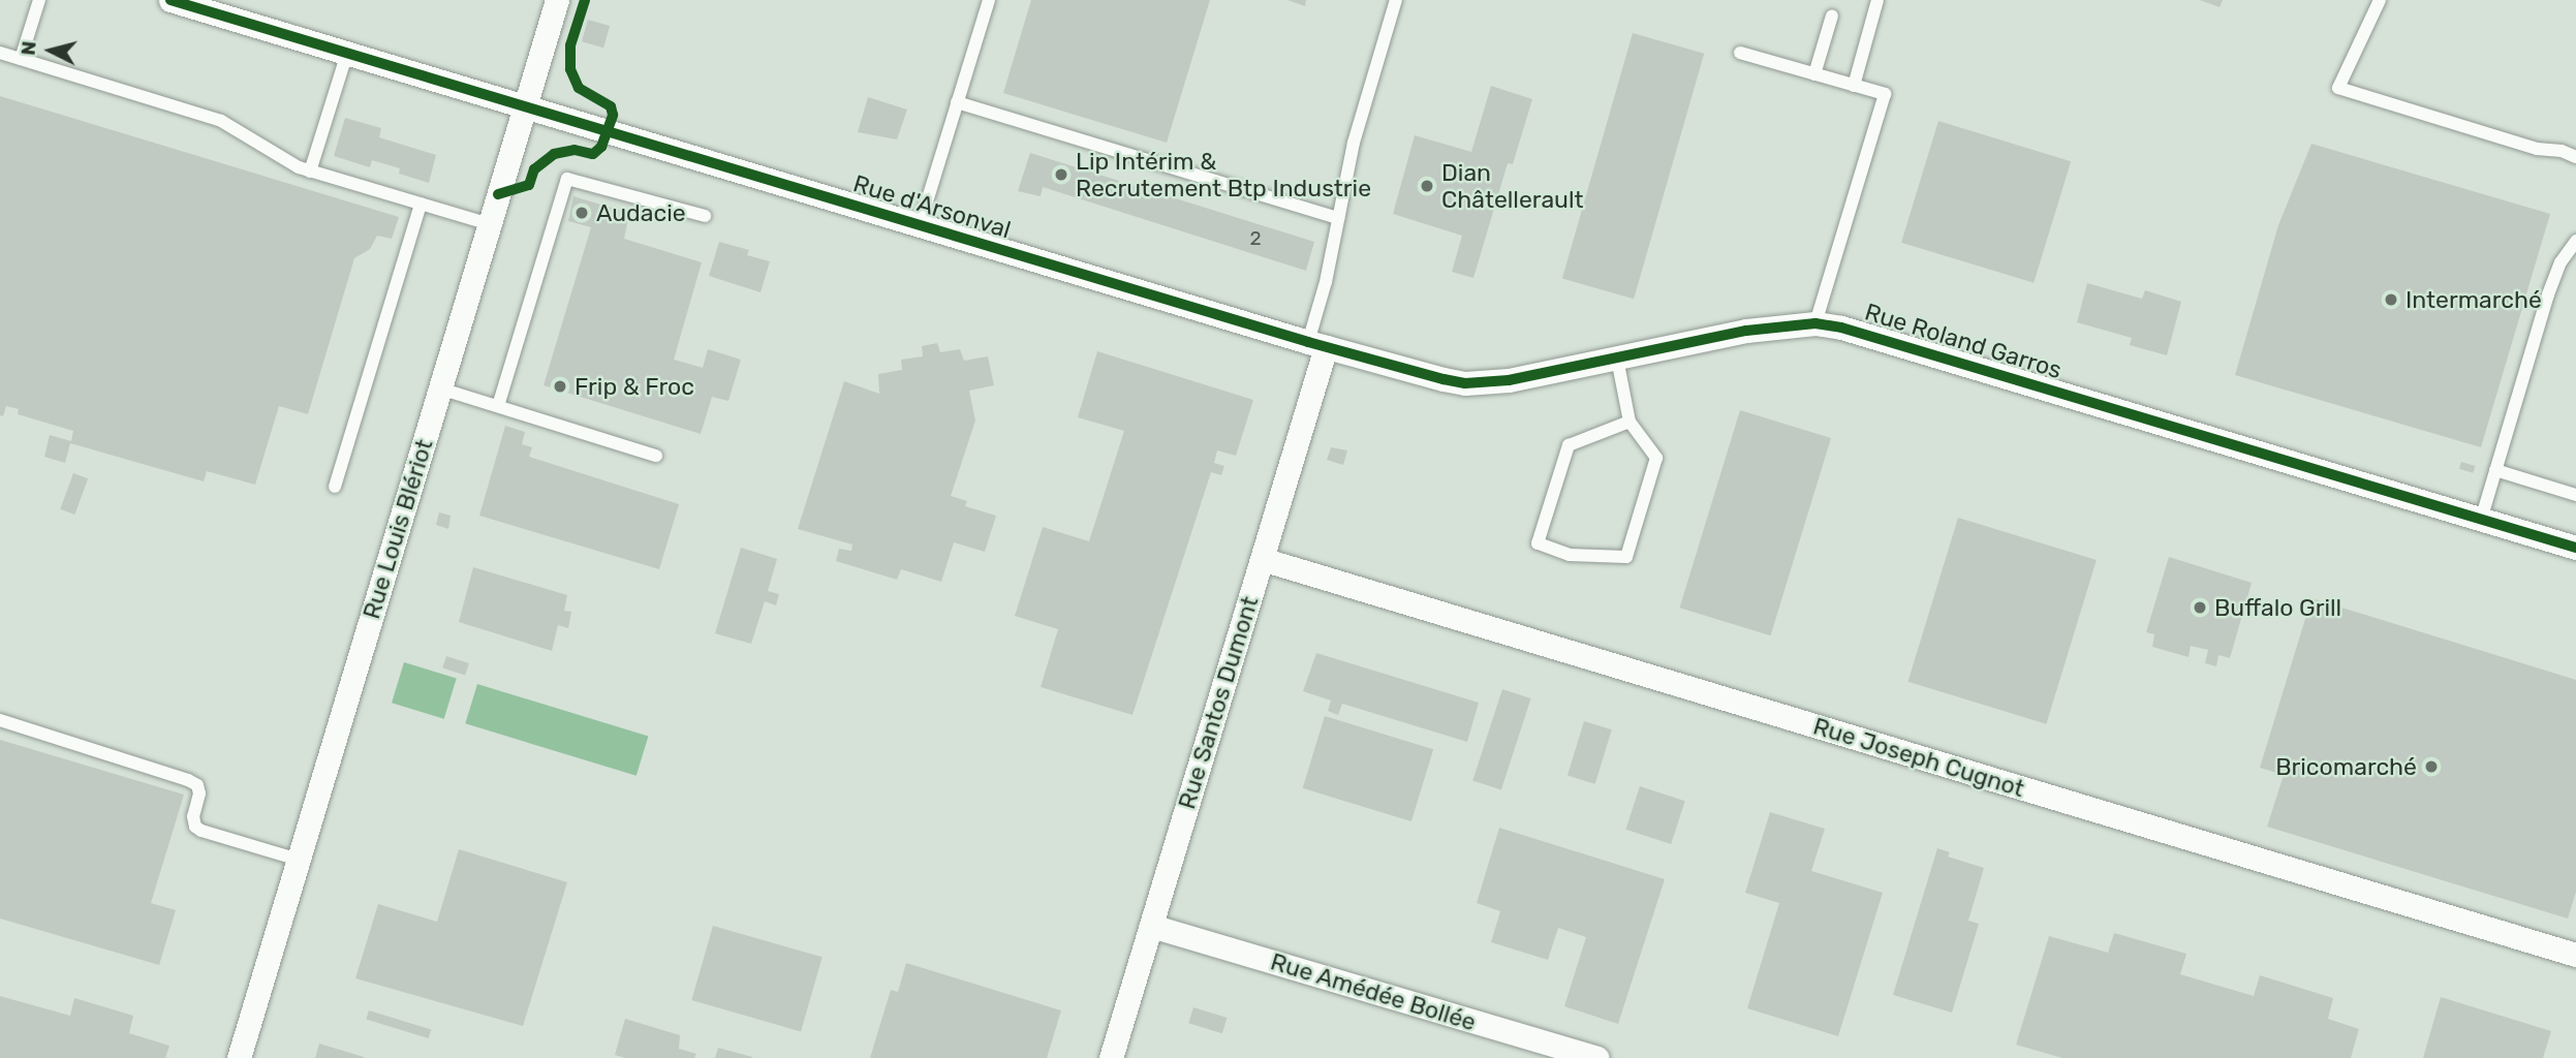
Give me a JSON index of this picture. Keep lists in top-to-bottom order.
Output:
{
  "streets": {
    "street": [
      "Rue d'Arsonval",
      "Rue Roland Garros",
      "Rue Louis Blériot",
      "Rue Santos Dumont",
      "Rue Joseph Cugnot",
      "Rue Amédée Bollée"
    ]
  },
  "crossings": [
    ["Rue d'Arsonval", "Rue Roland Garros"],
    ["Rue d'Arsonval", "Rue Louis Blériot"],
    ["Rue d'Arsonval", "Rue Santos Dumont"],
    ["Rue Roland Garros", "Rue Santos Dumont"],
    ["Rue Santos Dumont", "Rue Joseph Cugnot"],
    ["Rue Santos Dumont", "Rue Amédée Bollée"]
  ],
  "places": [
    "Lip Intérim & Recrutement Btp Industrie",
    "Dian Châtellerault",
    "Audacie",
    "Intermarché",
    "Frip & Froc",
    "Buffalo Grill",
    "Bricomarché"
  ],
  "house_numbers": ["2"],
  "north": "left"
}
